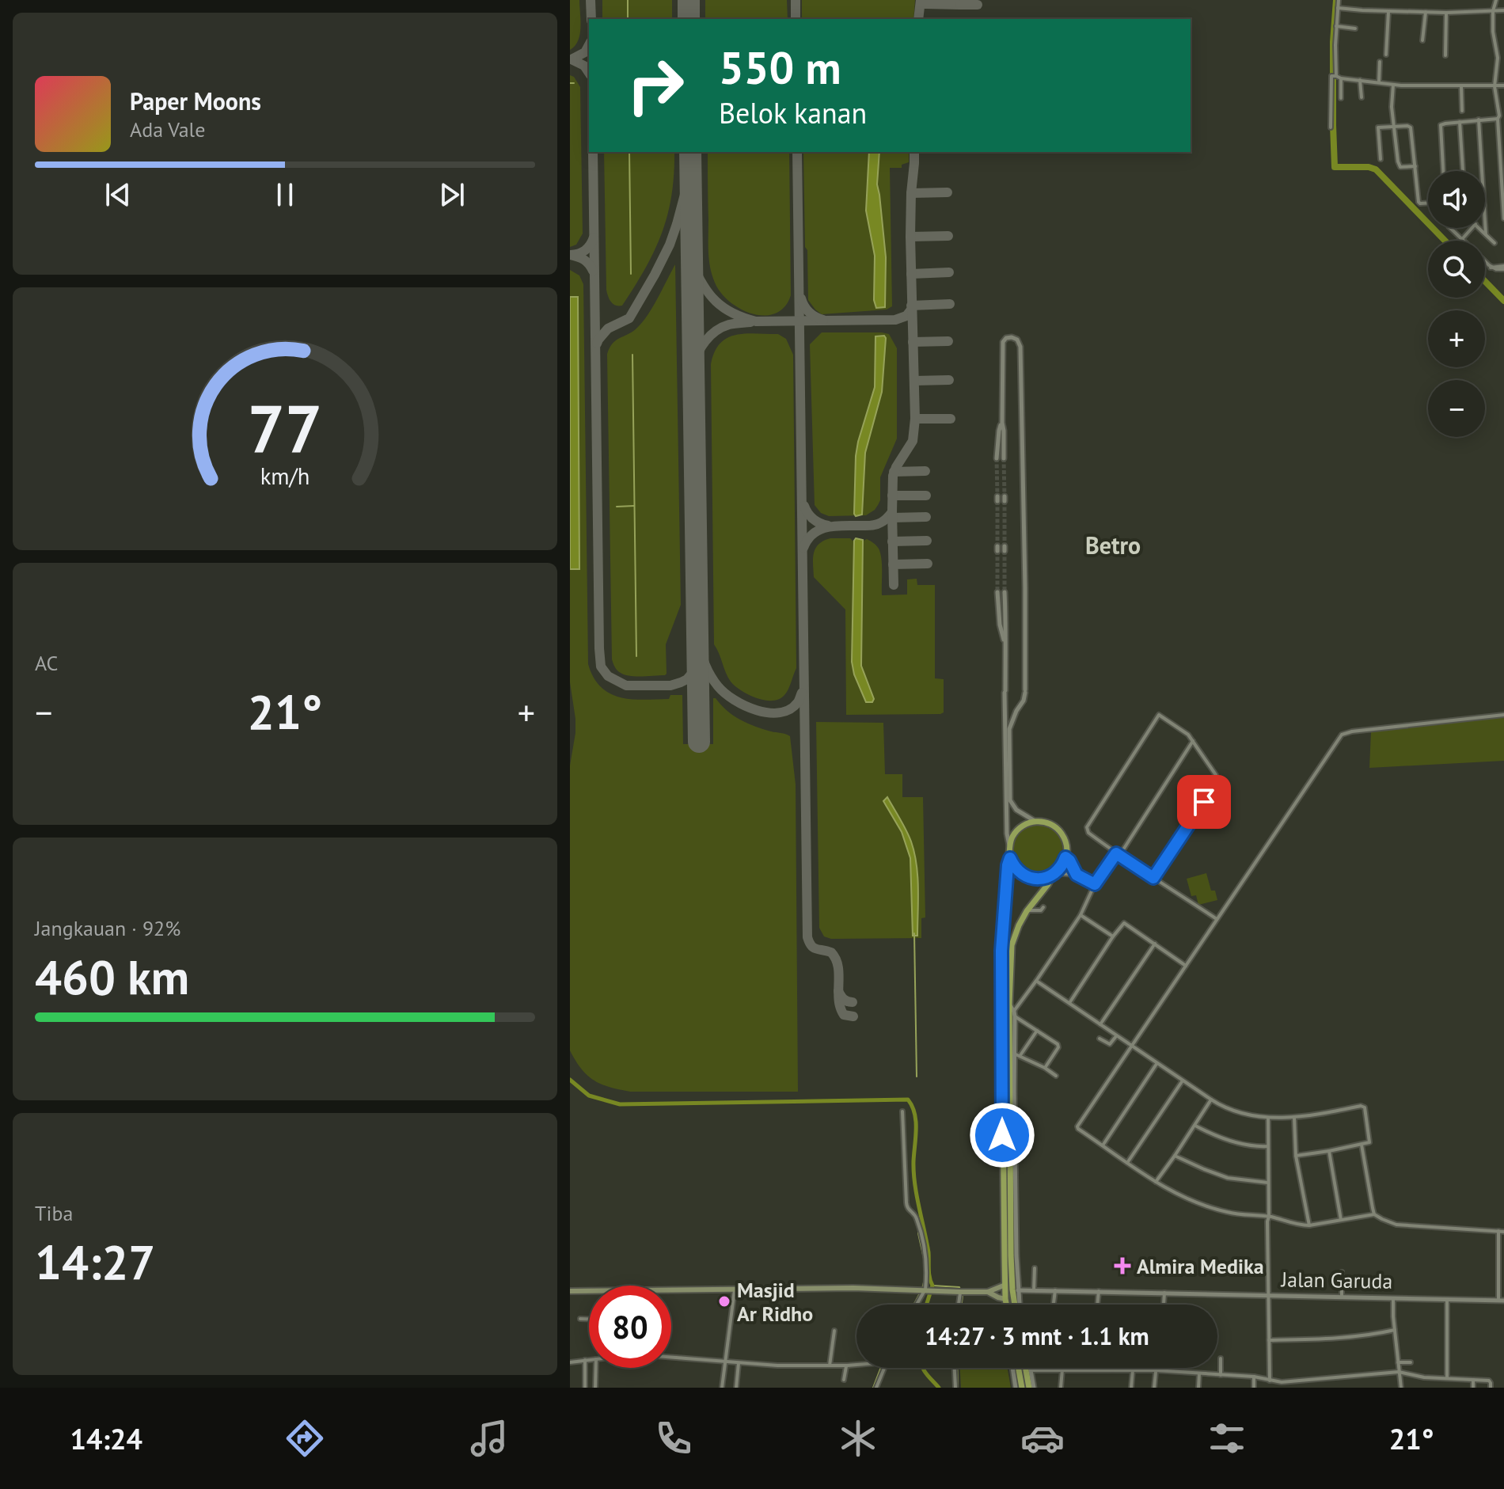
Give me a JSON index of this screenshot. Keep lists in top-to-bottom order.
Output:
{
  "streets": {
    "street": ["Jalan Garuda"]
  },
  "districts": ["Betro"],
  "places": {
    "health": ["Almira Medika"],
    "other": ["Masjid Ar Ridho"]
  },
  "page": {
    "turn": ["550 m", "Belok kanan"],
    "song": ["Paper Moons", "Ada Vale"],
    "map_buttons": ["+", "−"],
    "tile": [
      "AC",
      ["Jangkauan · 92%", "460 km"],
      ["Tiba", "14:27"]
    ],
    "heat": ["−", "21°", "+"],
    "limit": "80",
    "trip": "14:27 · 3 mnt · 1.1 km",
    "tabs": ["14:24", "21°"],
    "gauge": ["77", "km/h"]
  }
}
